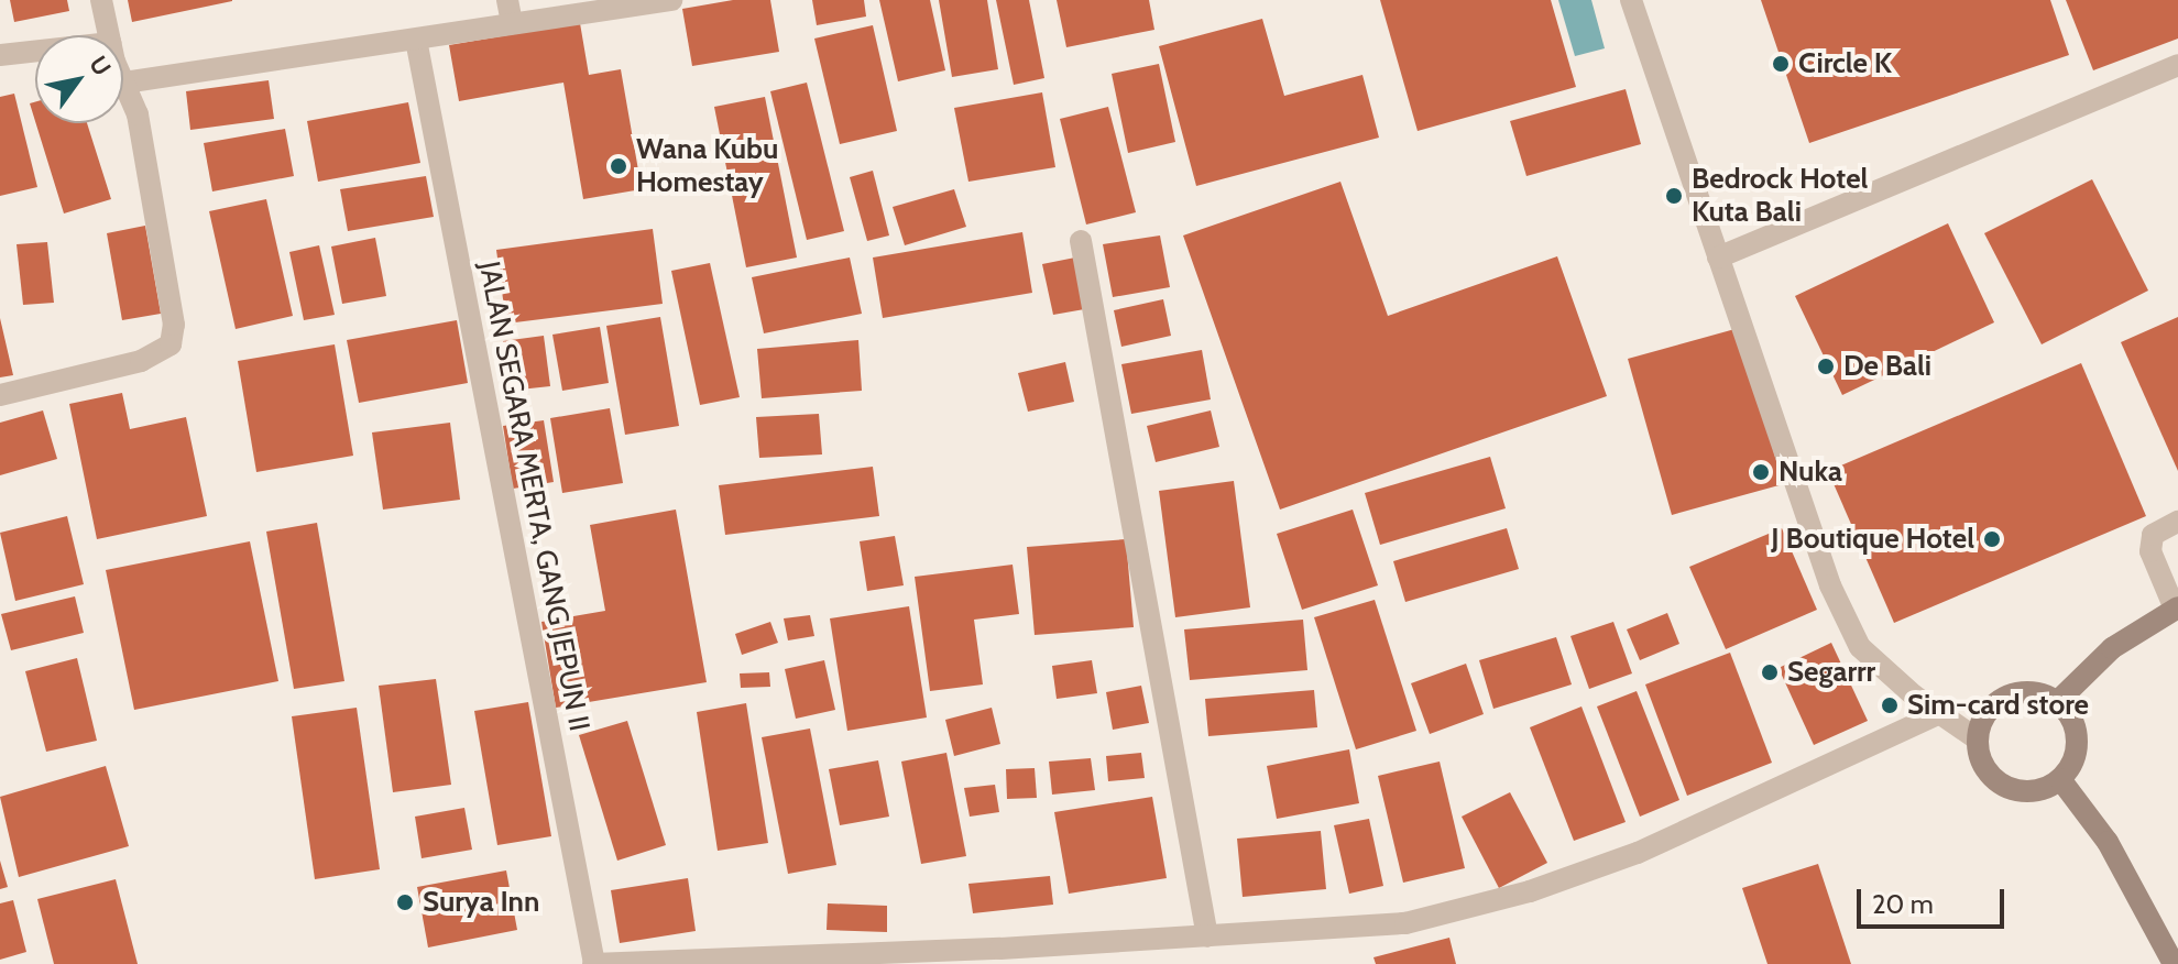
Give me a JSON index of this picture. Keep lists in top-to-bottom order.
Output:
{
  "streets": {
    "street": ["JALAN SEGARA MERTA, GANG JEPUN II"]
  },
  "places": [
    "Circle K",
    "Wana Kubu Homestay",
    "Bedrock Hotel Kuta Bali",
    "De Bali",
    "Nuka",
    "J Boutique Hotel",
    "Segarrr",
    "Sim-card store",
    "Surya Inn"
  ],
  "scale_bar": "20 m",
  "north": "top right"
}
